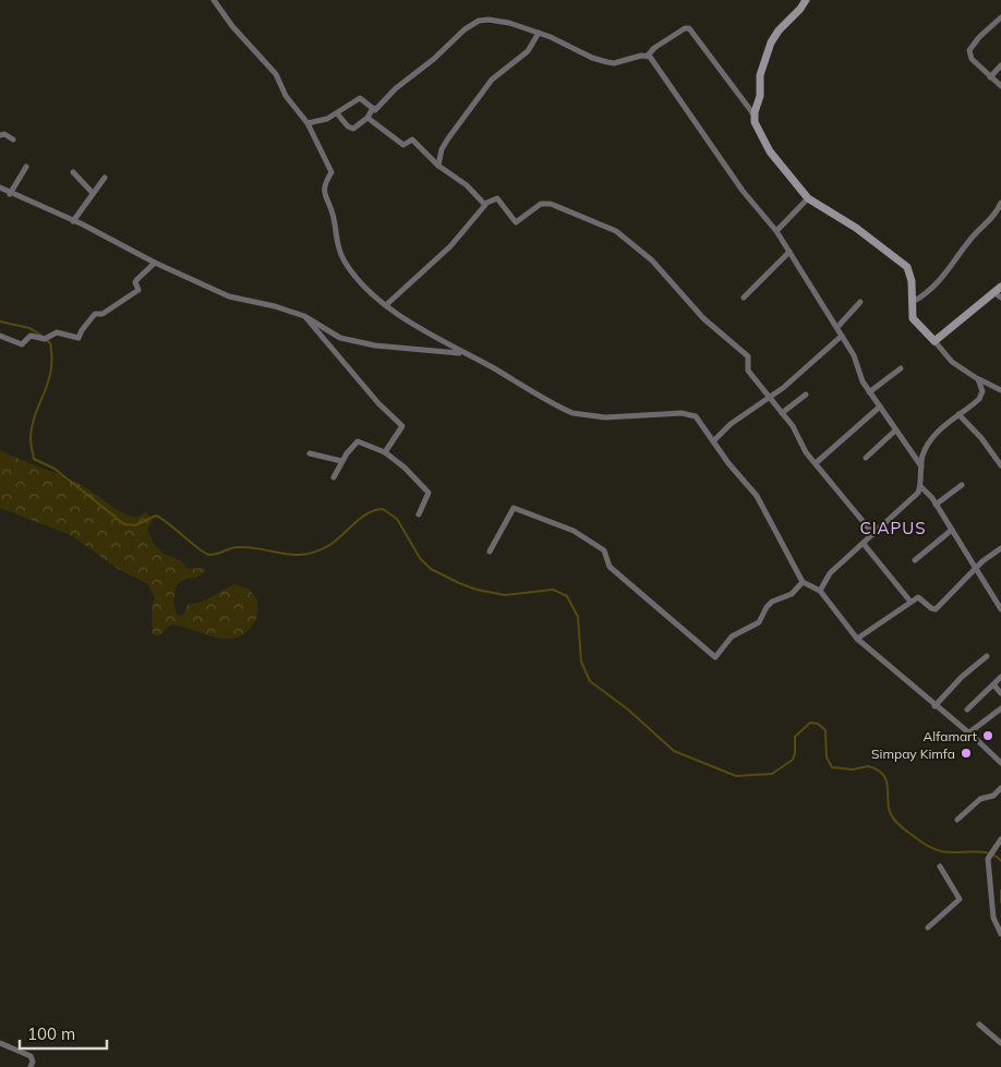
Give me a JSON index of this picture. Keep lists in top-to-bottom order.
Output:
{
  "districts": ["CIAPUS"],
  "places": ["Alfamart", "Simpay Kimfa"],
  "scale_bar": "100 m"
}
